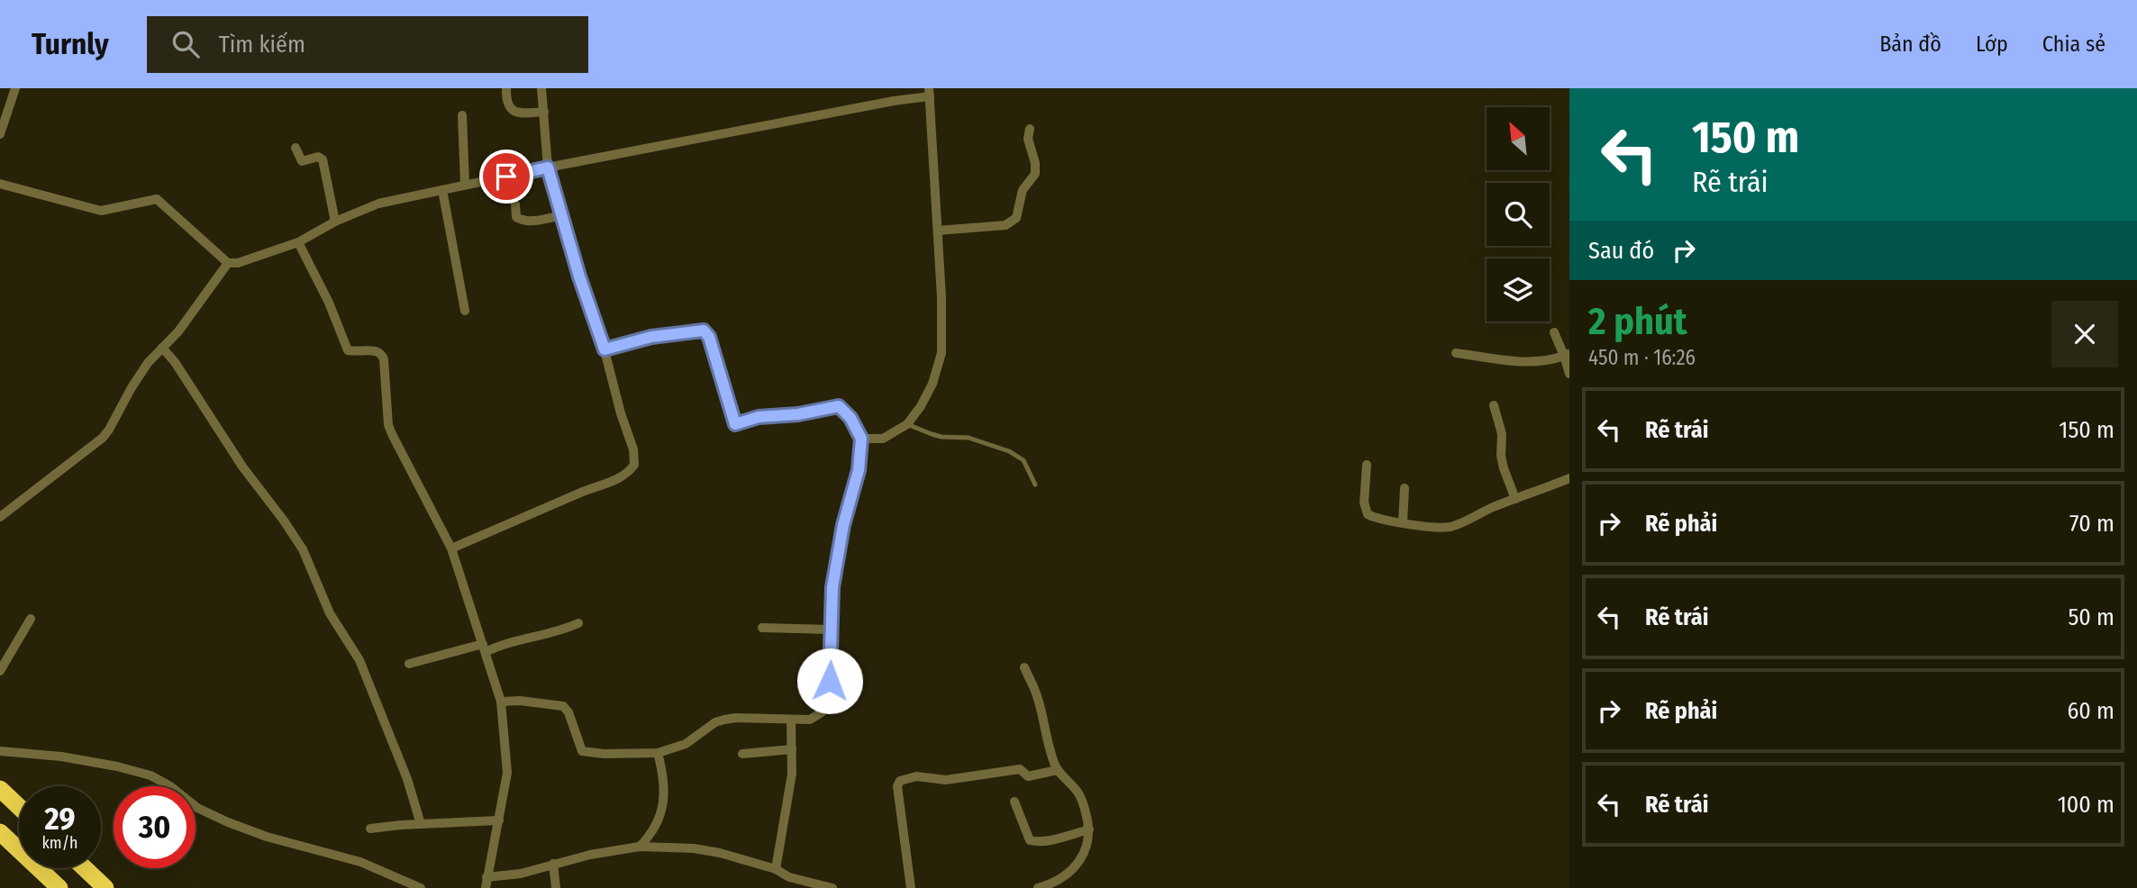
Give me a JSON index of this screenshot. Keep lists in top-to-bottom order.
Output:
{
  "north": "top left",
  "page": {
    "header": "Turnly",
    "search": "Tìm kiếm",
    "nav": ["Bản đồ", "Lớp", "Chia sẻ"],
    "turn": ["150 m", "Rẽ trái"],
    "then": "Sau đó",
    "heading": ["2 phút", "450 m · 16:26"],
    "list": [
      {
        "name": "Rẽ trái",
        "value": "150 m"
      },
      {
        "name": "Rẽ phải",
        "value": "70 m"
      },
      {
        "name": "Rẽ trái",
        "value": "50 m"
      },
      {
        "name": "Rẽ phải",
        "value": "60 m"
      },
      {
        "name": "Rẽ trái",
        "value": "100 m"
      }
    ],
    "speed": "29 km/h",
    "limit": "30"
  }
}
